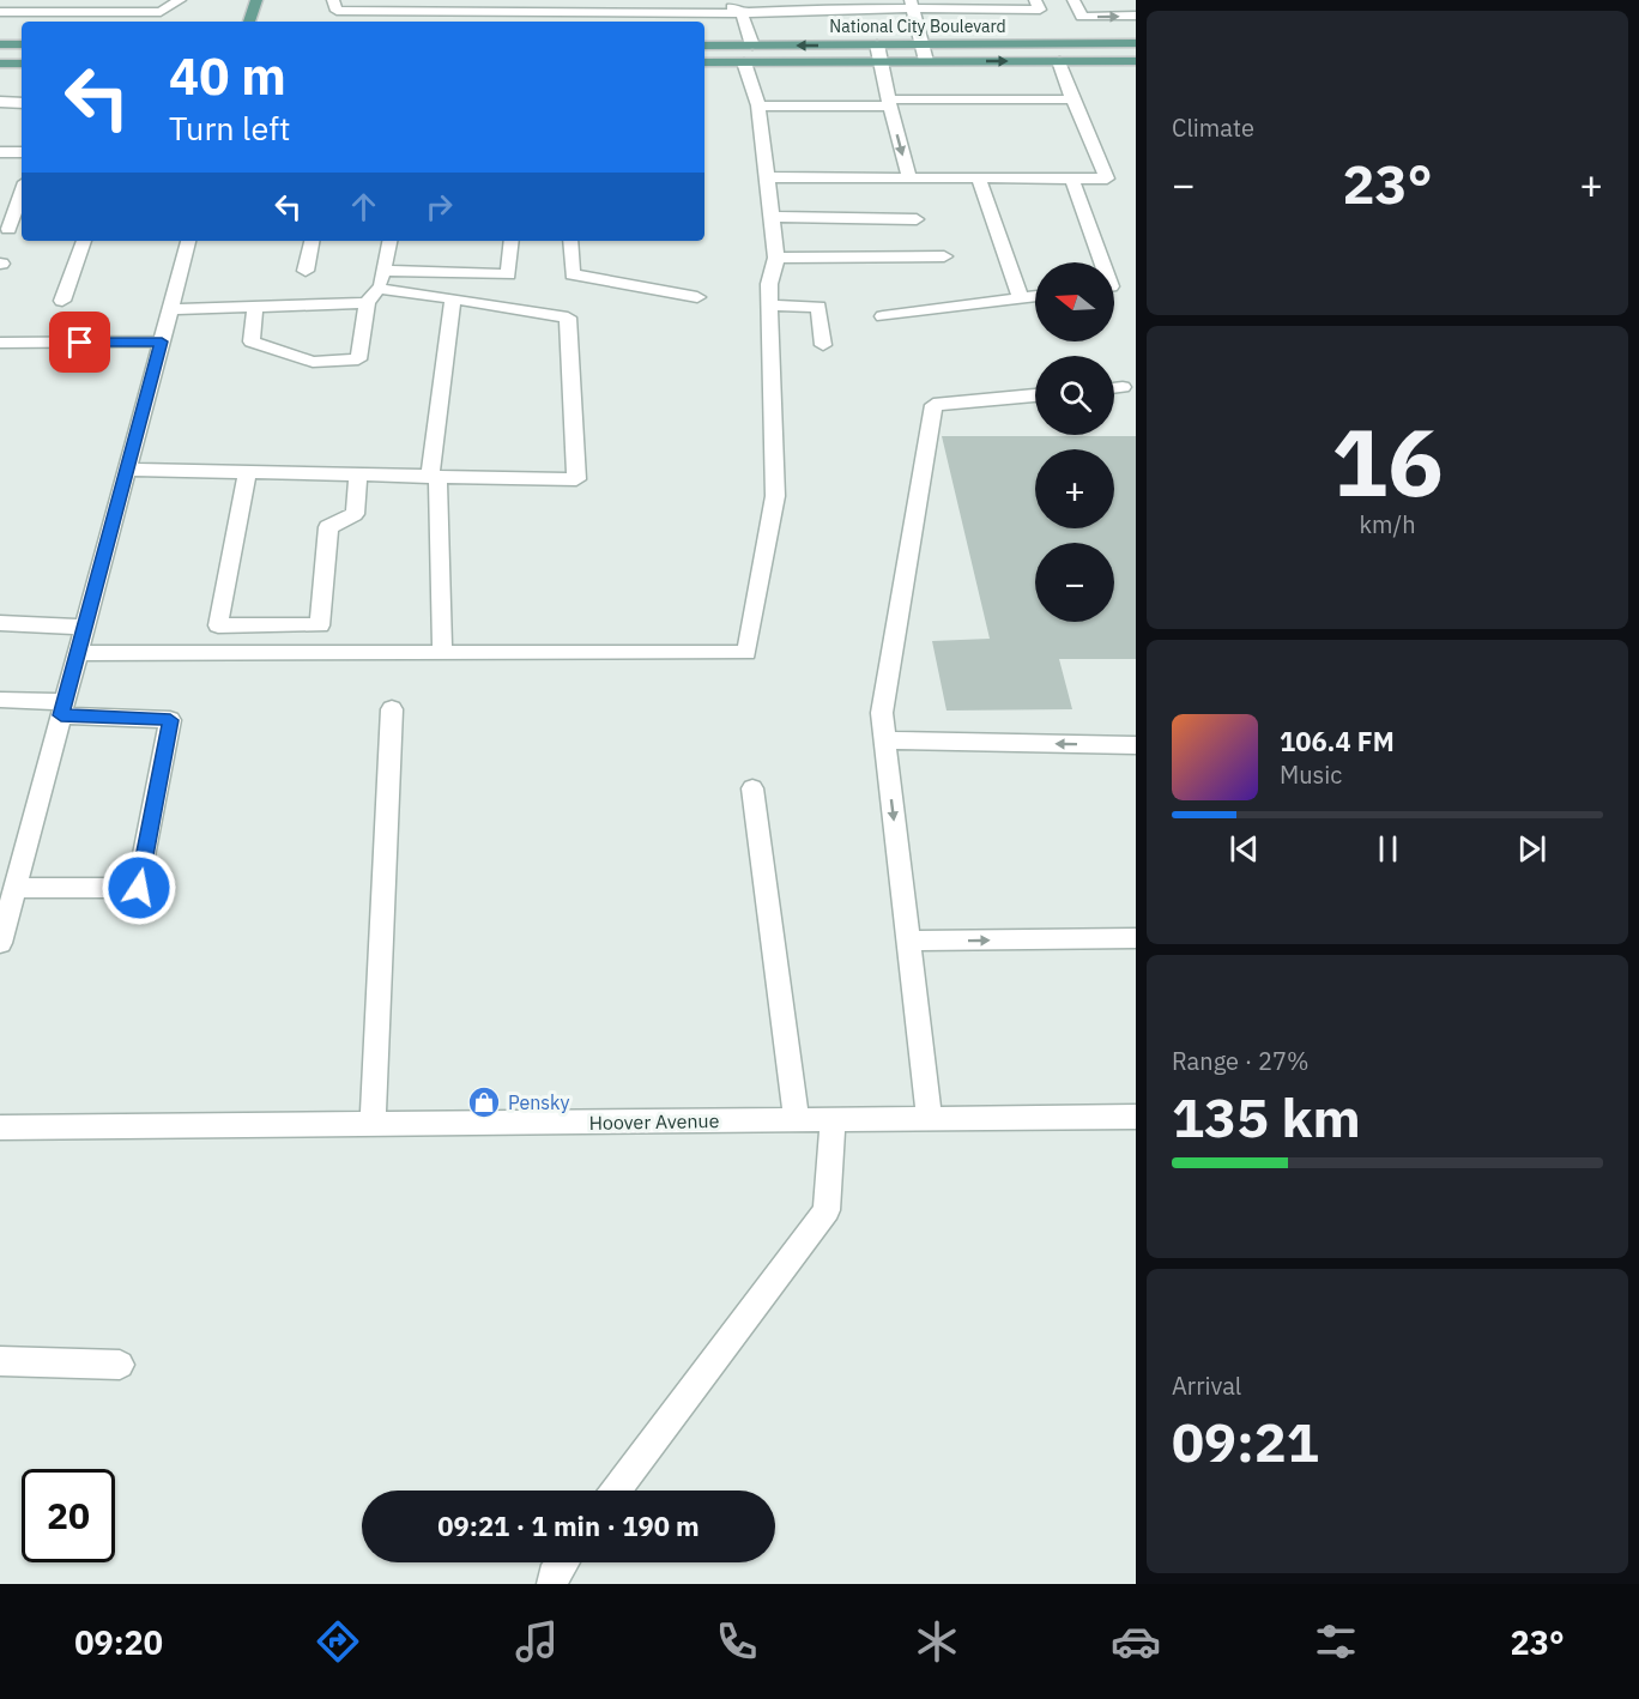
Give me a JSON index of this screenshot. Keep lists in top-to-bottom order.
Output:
{
  "streets": {
    "main road": ["National City Boulevard"],
    "street": ["Hoover Avenue"]
  },
  "places": {
    "shop": ["Pensky"]
  },
  "north": "left",
  "page": {
    "tile": [
      "Climate",
      ["16", "km/h"],
      ["Range · 27%", "135 km"],
      ["Arrival", "09:21"]
    ],
    "turn": ["40 m", "Turn left"],
    "heat": ["−", "23°", "+"],
    "map_buttons": ["+", "−"],
    "song": ["106.4 FM", "Music"],
    "limit": "20",
    "trip": "09:21 · 1 min · 190 m",
    "tabs": ["09:20", "23°"]
  }
}
